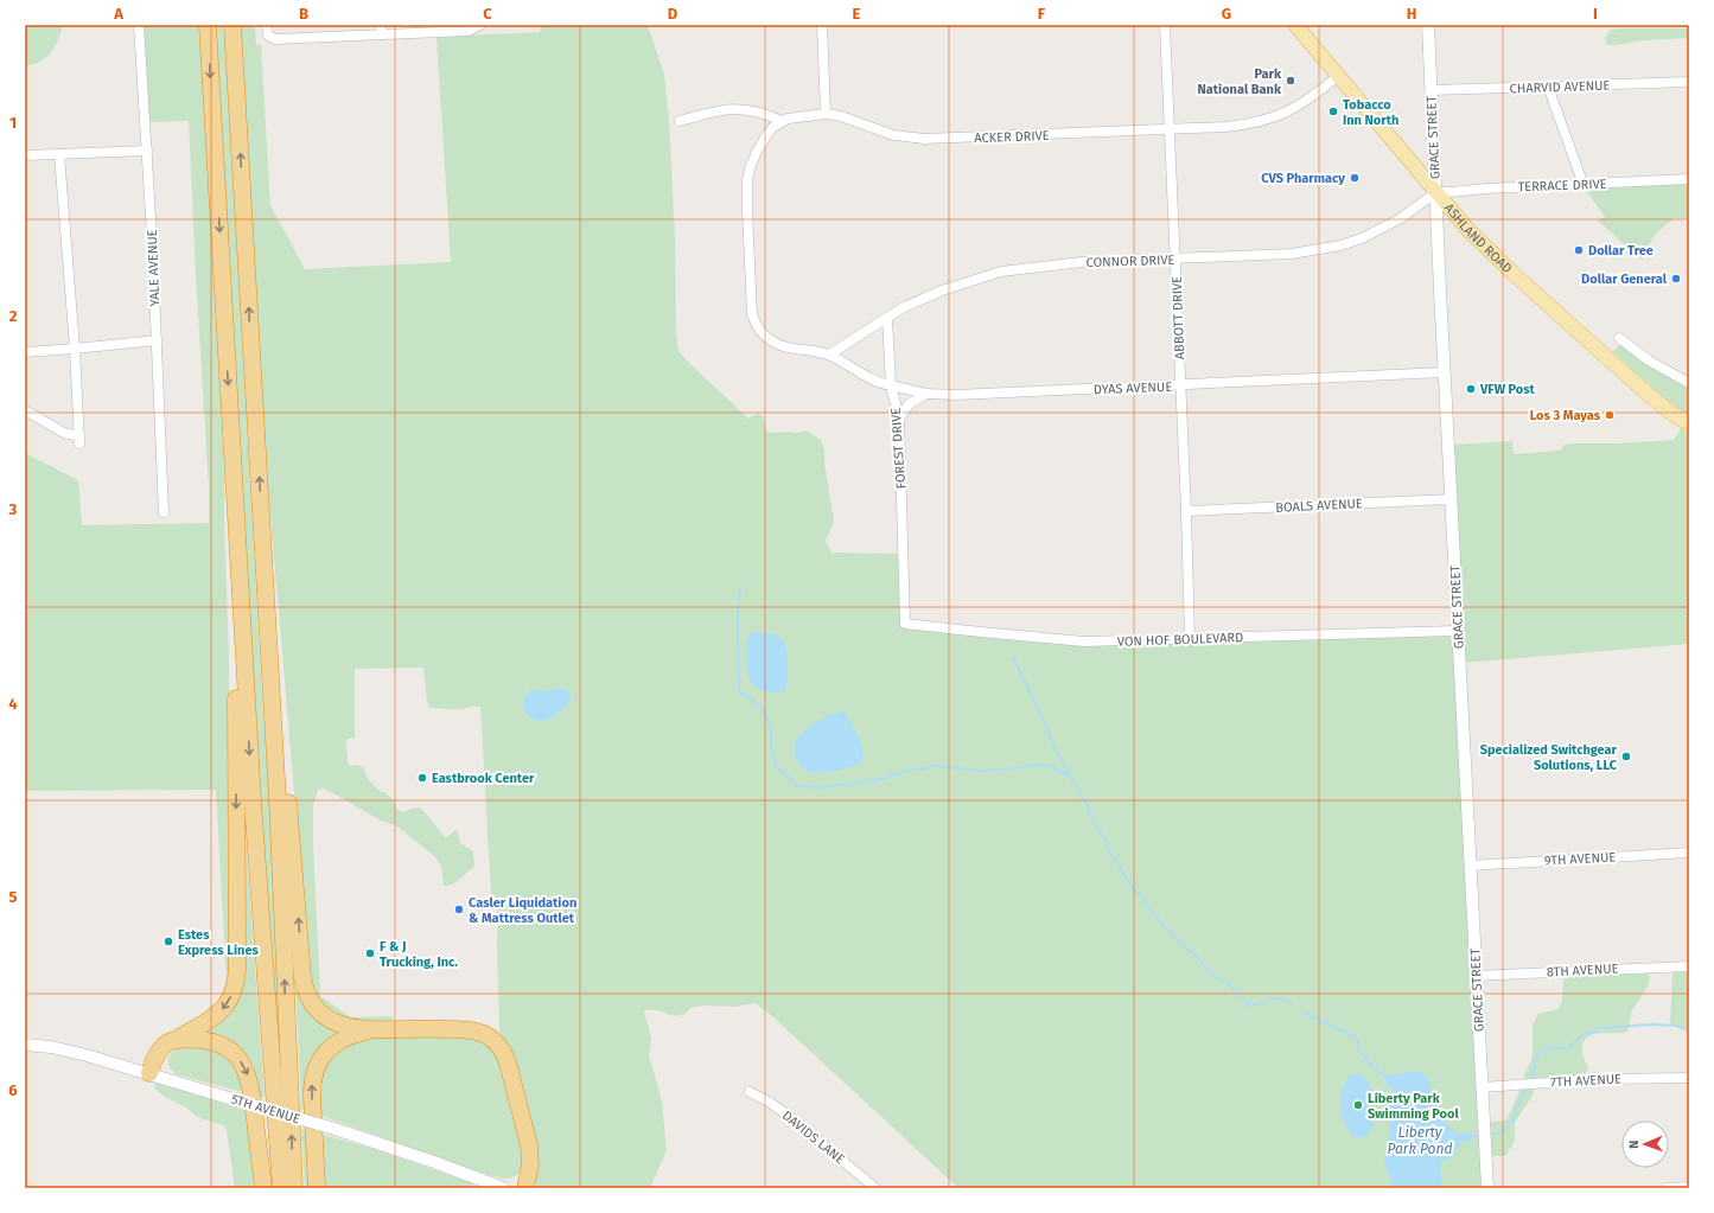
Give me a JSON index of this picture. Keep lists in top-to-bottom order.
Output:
{
  "streets": {
    "main road": ["ASHLAND ROAD"],
    "street": [
      "CHARVID AVENUE",
      "ACKER DRIVE",
      "GRACE STREET",
      "TERRACE DRIVE",
      "CONNOR DRIVE",
      "YALE AVENUE",
      "ABBOTT DRIVE",
      "DYAS AVENUE",
      "FOREST DRIVE",
      "BOALS AVENUE",
      "VON HOF BOULEVARD",
      "9TH AVENUE",
      "8TH AVENUE",
      "7TH AVENUE",
      "5TH AVENUE",
      "DAVIDS LANE"
    ]
  },
  "crossings": [
    ["CHARVID AVENUE", "GRACE STREET"],
    ["ACKER DRIVE", "ASHLAND ROAD"],
    ["ACKER DRIVE", "ABBOTT DRIVE"],
    ["GRACE STREET", "TERRACE DRIVE"],
    ["GRACE STREET", "ASHLAND ROAD"],
    ["GRACE STREET", "CONNOR DRIVE"],
    ["GRACE STREET", "DYAS AVENUE"],
    ["GRACE STREET", "BOALS AVENUE"],
    ["GRACE STREET", "VON HOF BOULEVARD"],
    ["GRACE STREET", "9TH AVENUE"],
    ["GRACE STREET", "8TH AVENUE"],
    ["GRACE STREET", "7TH AVENUE"],
    ["TERRACE DRIVE", "ASHLAND ROAD"],
    ["TERRACE DRIVE", "CONNOR DRIVE"],
    ["ASHLAND ROAD", "CONNOR DRIVE"],
    ["CONNOR DRIVE", "ABBOTT DRIVE"],
    ["ABBOTT DRIVE", "DYAS AVENUE"],
    ["ABBOTT DRIVE", "BOALS AVENUE"],
    ["ABBOTT DRIVE", "VON HOF BOULEVARD"],
    ["DYAS AVENUE", "FOREST DRIVE"],
    ["FOREST DRIVE", "VON HOF BOULEVARD"]
  ],
  "water": ["Liberty Park Pond"],
  "places": [
    "Park National Bank",
    "Tobacco Inn North",
    "CVS Pharmacy",
    "Dollar Tree",
    "Dollar General",
    "VFW Post",
    "Los 3 Mayas",
    "Specialized Switchgear Solutions, LLC",
    "Eastbrook Center",
    "Casler Liquidation & Mattress Outlet",
    "Estes Express Lines",
    "F & J Trucking, Inc.",
    "Liberty Park Swimming Pool"
  ],
  "north": "left",
  "grid": {
    "columns": [
      "A",
      "B",
      "C",
      "D",
      "E",
      "F",
      "G",
      "H",
      "I"
    ],
    "rows": [
      "1",
      "2",
      "3",
      "4",
      "5",
      "6"
    ]
  }
}
